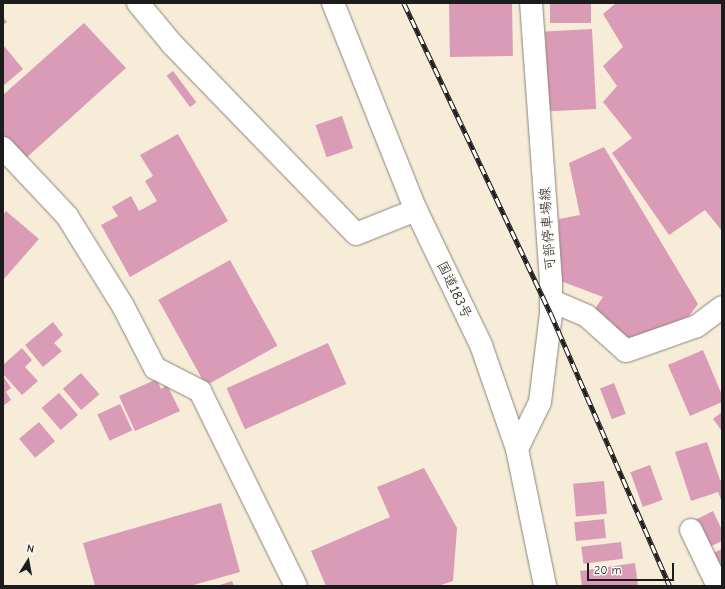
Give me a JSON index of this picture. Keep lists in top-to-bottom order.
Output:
{
  "streets": {
    "main road": ["可部停車場線", "国道183号"]
  },
  "crossings": [
    ["可部停車場線", "国道183号"]
  ],
  "scale_bar": "20 m",
  "north": "top"
}
